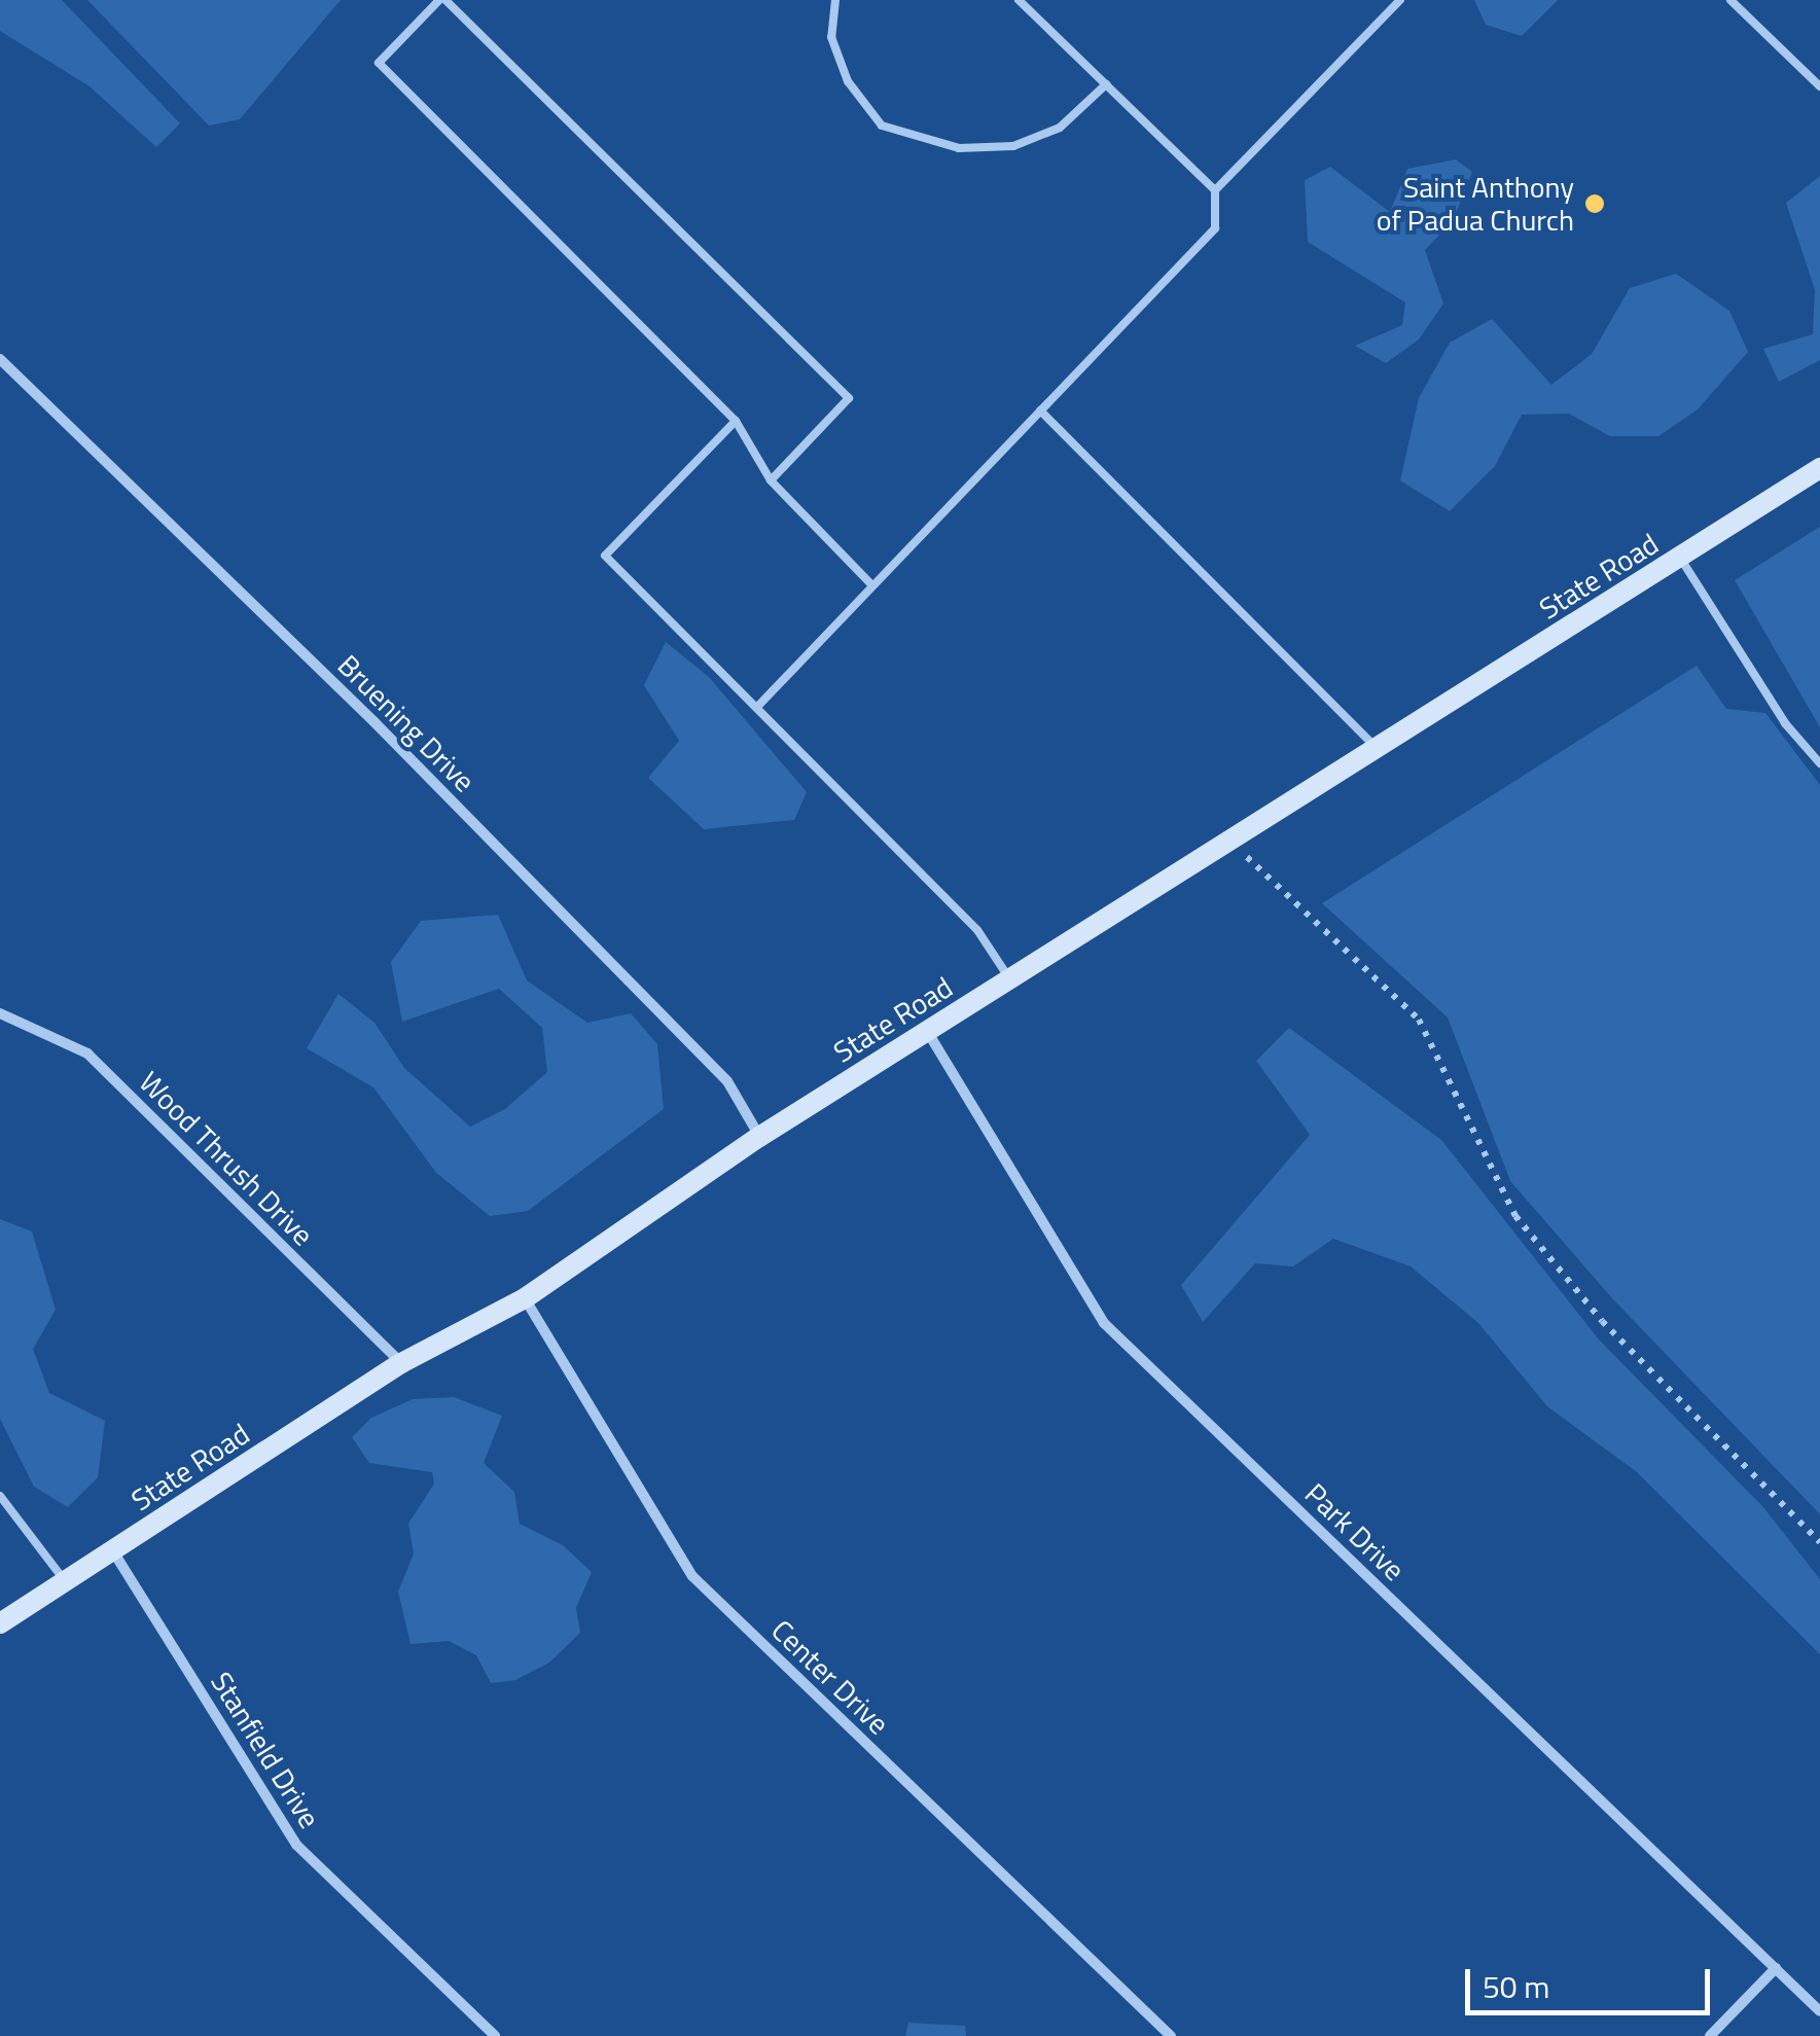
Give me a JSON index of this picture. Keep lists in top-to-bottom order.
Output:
{
  "streets": {
    "main road": ["State Road"],
    "street": [
      "Bruening Drive",
      "Wood Thrush Drive",
      "Park Drive",
      "Center Drive",
      "Stanfield Drive"
    ]
  },
  "crossings": [
    ["State Road", "Bruening Drive"],
    ["State Road", "Wood Thrush Drive"],
    ["State Road", "Park Drive"],
    ["State Road", "Center Drive"],
    ["State Road", "Stanfield Drive"]
  ],
  "places": ["Saint Anthony of Padua Church"],
  "scale_bar": "50 m"
}
